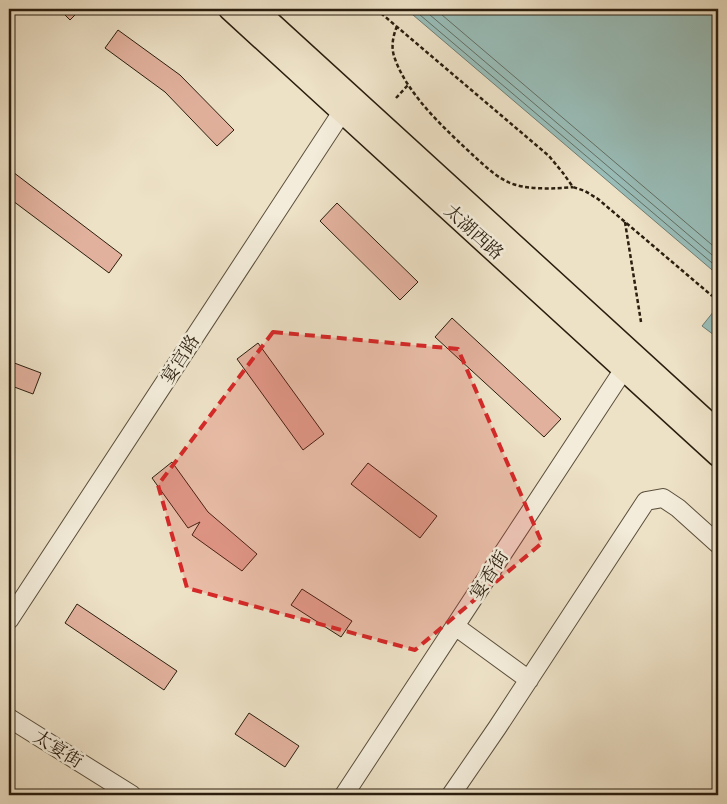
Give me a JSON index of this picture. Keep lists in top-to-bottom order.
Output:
{
  "streets": {
    "main road": ["太湖西路"],
    "street": ["宴宫路", "宴香街", "太宴街"]
  },
  "crossings": [
    ["太湖西路", "宴宫路"],
    ["太湖西路", "宴香街"]
  ]
}
